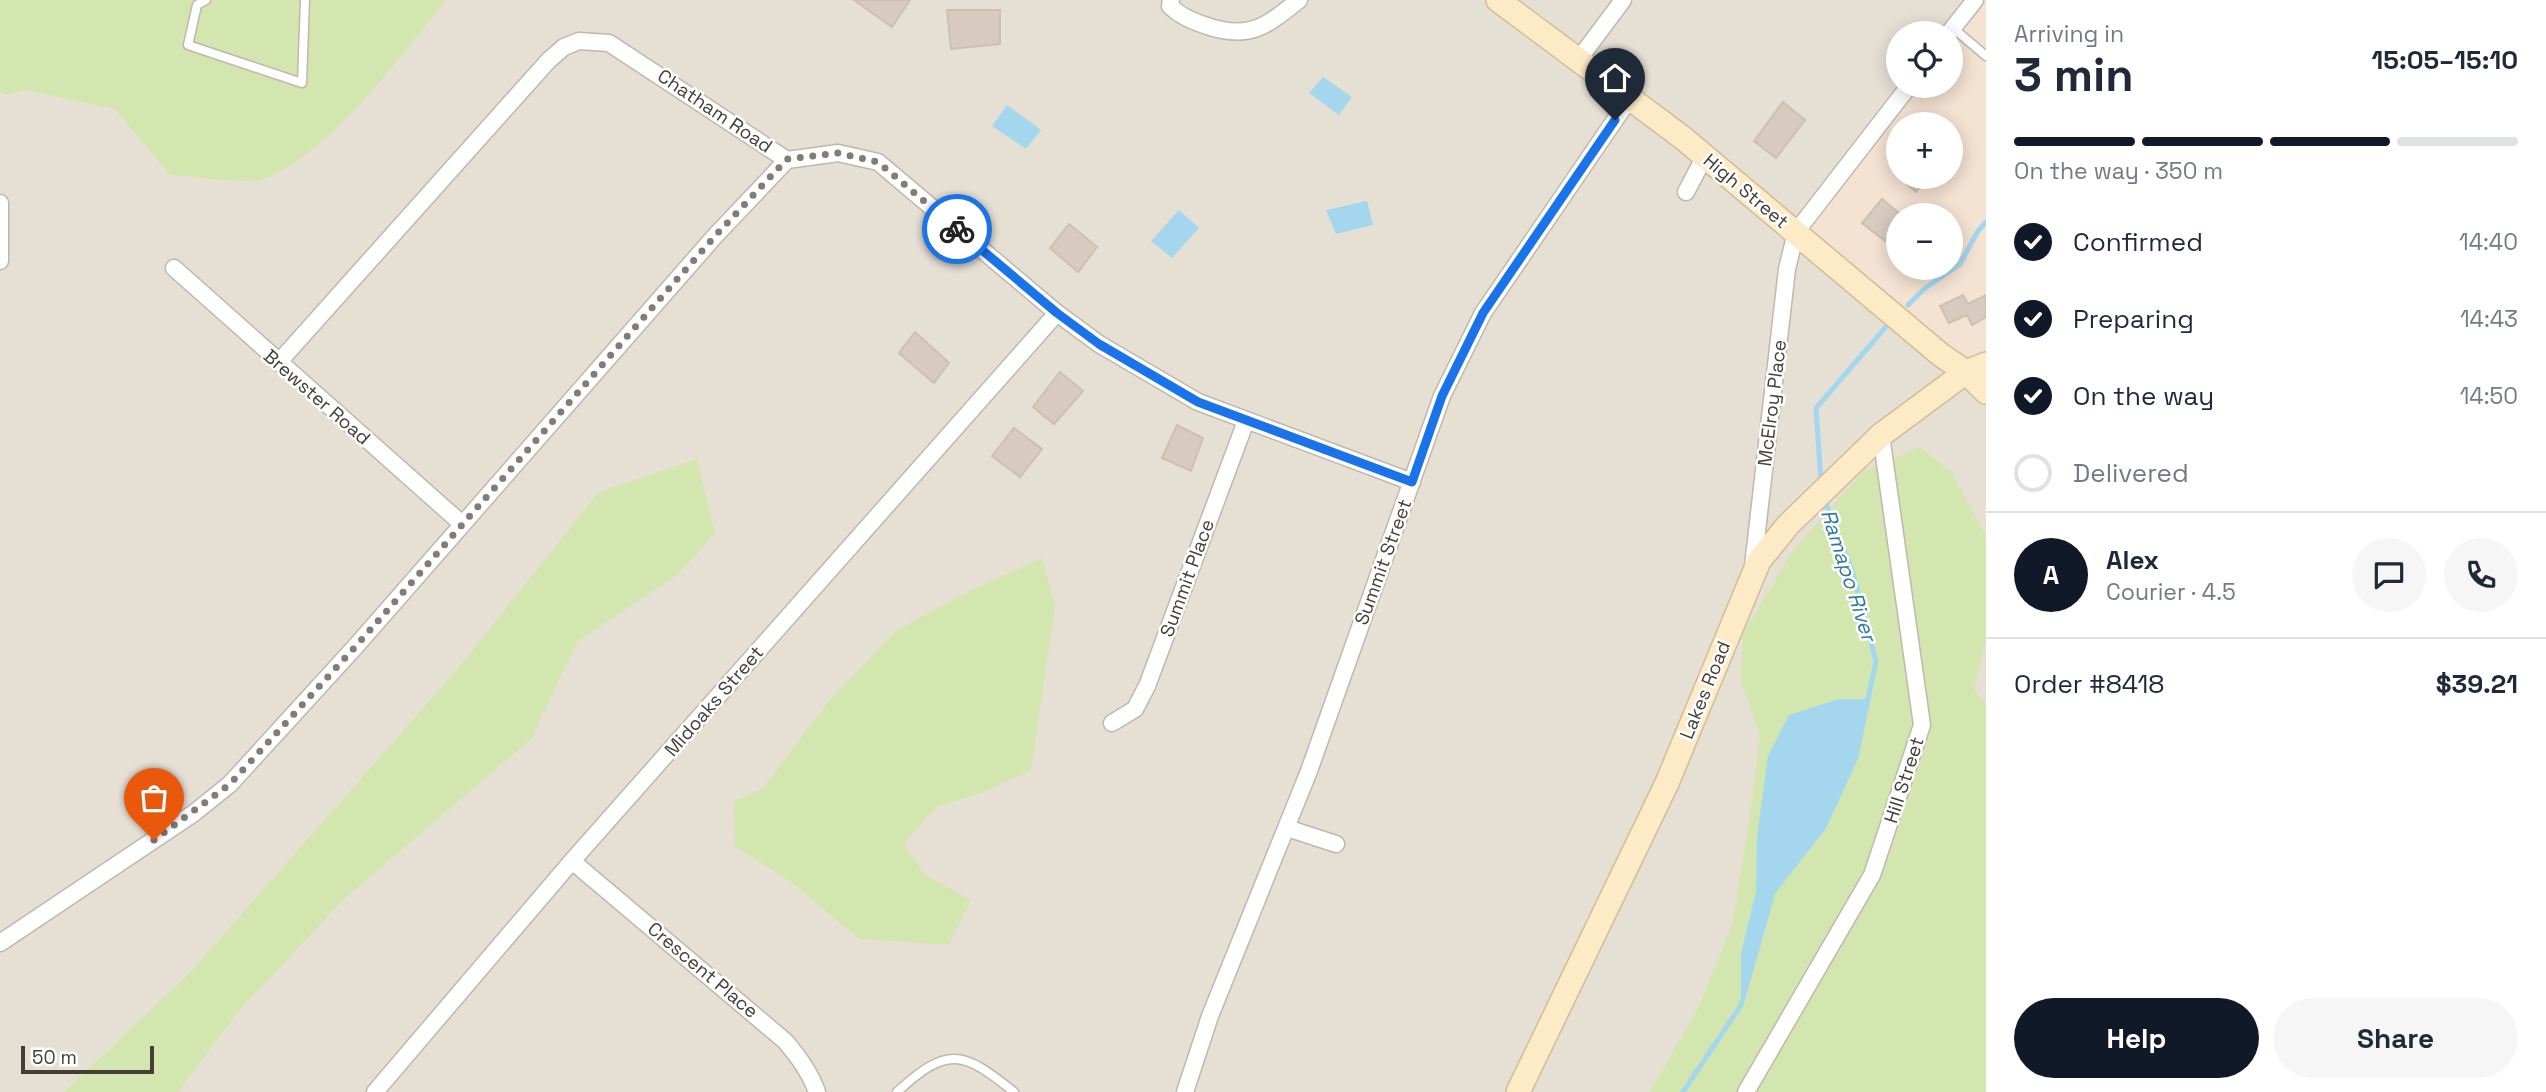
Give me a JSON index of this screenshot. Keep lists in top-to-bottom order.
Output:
{
  "streets": {
    "main road": ["High Street", "Lakes Road"],
    "street": [
      "Chatham Road",
      "Brewster Road",
      "McElroy Place",
      "Summit Street",
      "Summit Place",
      "Midoaks Street",
      "Hill Street",
      "Crescent Place"
    ]
  },
  "crossings": [
    ["Chatham Road", "Brewster Road"],
    ["Chatham Road", "Summit Street"],
    ["Chatham Road", "Summit Place"],
    ["Chatham Road", "Midoaks Street"],
    ["High Street", "McElroy Place"],
    ["High Street", "Summit Street"],
    ["High Street", "Lakes Road"],
    ["McElroy Place", "Lakes Road"],
    ["Lakes Road", "Hill Street"],
    ["Midoaks Street", "Crescent Place"]
  ],
  "water": ["Ramapo River"],
  "scale_bar": "50 m",
  "page": {
    "heading": ["3 min", "Arriving in", "15:05–15:10"],
    "panel": [
      "Alex",
      "Courier · 4.5",
      "Order #8418",
      "$39.21"
    ],
    "map_buttons": ["+", "−"],
    "bar": "On the way · 350 m",
    "list": [
      ["Confirmed", "14:40"],
      ["Preparing", "14:43"],
      ["On the way", "14:50"],
      "Delivered"
    ],
    "round": "A",
    "buttons": ["Help", "Share"],
    "scale": "50 m"
  }
}
